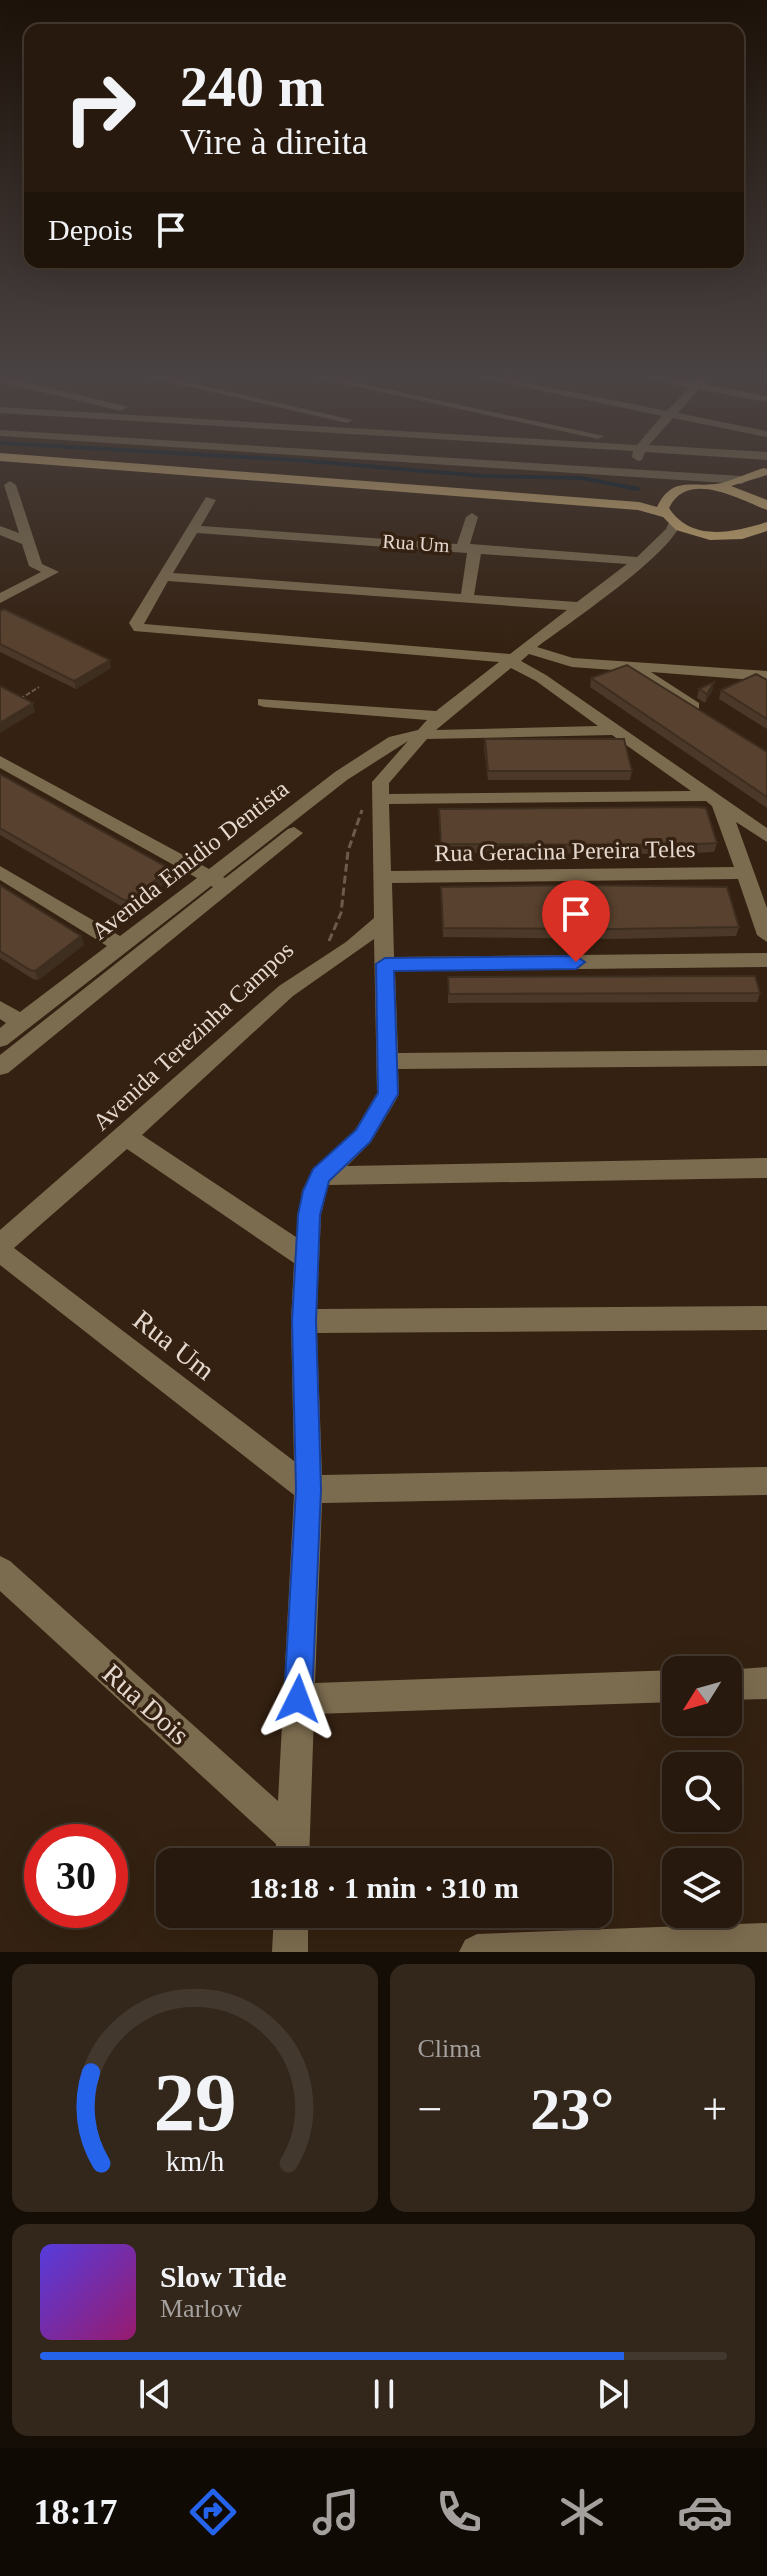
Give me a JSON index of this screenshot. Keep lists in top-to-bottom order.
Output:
{
  "streets": {
    "street": [
      "Rua Um",
      "Rua Geracina Pereira Teles",
      "Avenida Emidio Dentista",
      "Avenida Terezinha Campos",
      "Rua Dois"
    ]
  },
  "north": "bottom left",
  "page": {
    "turn": ["240 m", "Vire à direita"],
    "then": "Depois",
    "limit": "30",
    "trip": "18:18 · 1 min · 310 m",
    "tile": "Clima",
    "heat": ["−", "23°", "+"],
    "song": ["Slow Tide", "Marlow"],
    "tabs": "18:17",
    "gauge": ["29", "km/h"]
  }
}
